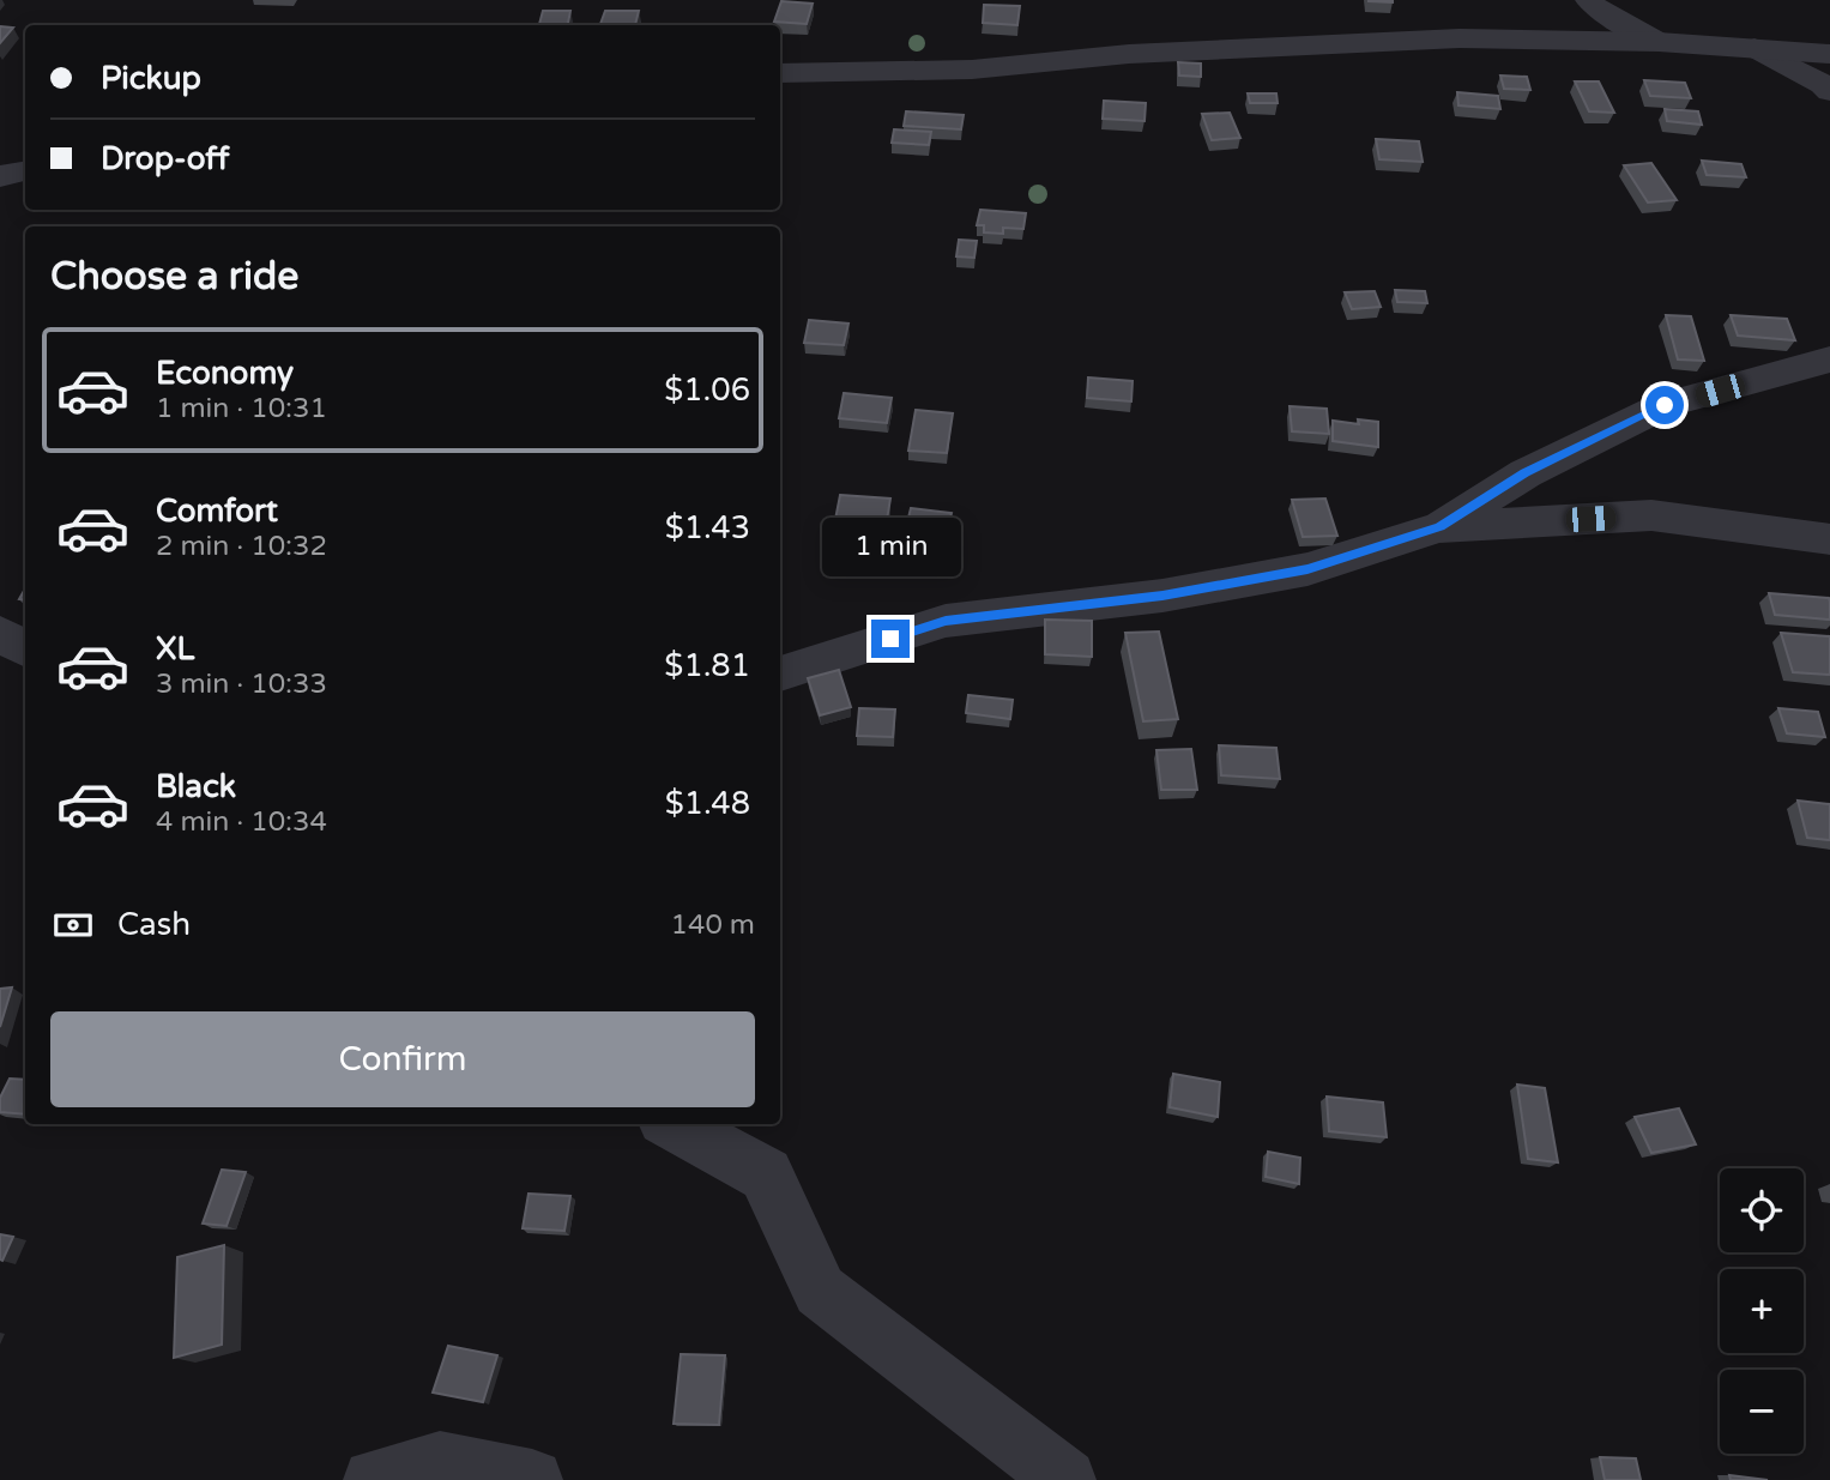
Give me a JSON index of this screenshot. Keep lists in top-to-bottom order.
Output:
{
  "page": {
    "banner": ["Pickup", "Drop-off"],
    "heading": "Choose a ride",
    "list": [
      {
        "name": "Economy",
        "note": "1 min · 10:31",
        "value": "$1.06"
      },
      {
        "name": "Comfort",
        "note": "2 min · 10:32",
        "value": "$1.43"
      },
      {
        "name": "XL",
        "note": "3 min · 10:33",
        "value": "$1.81"
      },
      {
        "name": "Black",
        "note": "4 min · 10:34",
        "value": "$1.48"
      }
    ],
    "bubble": "1 min",
    "pay": ["Cash", "140 m"],
    "buttons": "Confirm",
    "map_buttons": ["+", "−"]
  }
}
